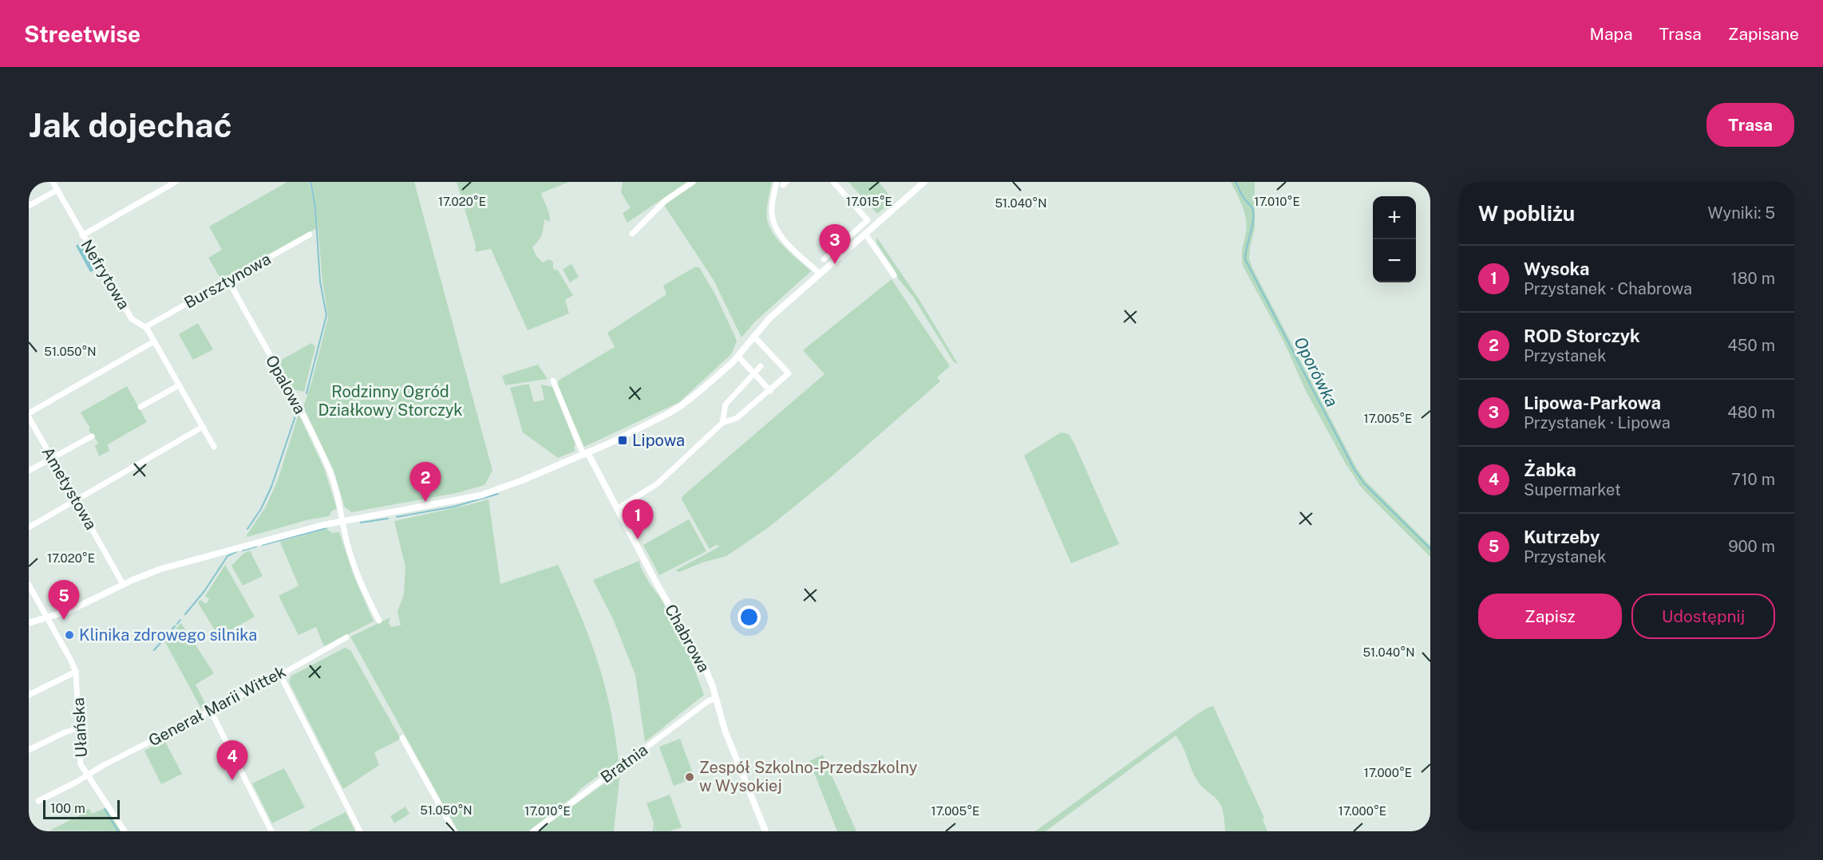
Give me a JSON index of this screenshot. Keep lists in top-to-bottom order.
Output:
{
  "streets": {
    "street": [
      "Nefrytowa",
      "Bursztynowa",
      "Opalowa",
      "Ametystowa",
      "Chabrowa",
      "Generał Marii Wittek",
      "Ułańska",
      "Bratnia"
    ]
  },
  "crossings": [
    ["Nefrytowa", "Bursztynowa"],
    ["Bursztynowa", "Opalowa"],
    ["Chabrowa", "Bratnia"],
    ["Generał Marii Wittek", "Ułańska"]
  ],
  "water": ["Oporówka"],
  "parks": ["Rodzinny Ogród Działkowy Storczyk"],
  "places": {
    "transit": ["Lipowa"],
    "other": ["Klinika zdrowego silnika", "Zespół Szkolno-Przedszkolny w Wysokiej"]
  },
  "scale_bar": "100 m",
  "page": {
    "header": "Streetwise",
    "nav": ["Mapa", "Trasa", "Zapisane"],
    "buttons": [
      "Trasa",
      ["Zapisz", "Udostępnij"]
    ],
    "title": "Jak dojechać",
    "heading": ["W pobliżu", "Wyniki: 5"],
    "map_buttons": ["+", "−"],
    "pins": [
      "3",
      "2",
      "1",
      "5",
      "4"
    ],
    "list": [
      {
        "mark": "1",
        "name": "Wysoka",
        "note": "Przystanek · Chabrowa",
        "value": "180 m"
      },
      {
        "mark": "2",
        "name": "ROD Storczyk",
        "note": "Przystanek",
        "value": "450 m"
      },
      {
        "mark": "3",
        "name": "Lipowa-Parkowa",
        "note": "Przystanek · Lipowa",
        "value": "480 m"
      },
      {
        "mark": "4",
        "name": "Żabka",
        "note": "Supermarket",
        "value": "710 m"
      },
      {
        "mark": "5",
        "name": "Kutrzeby",
        "note": "Przystanek",
        "value": "900 m"
      }
    ],
    "scale": "100 m"
  },
  "coordinates": [
    "17.020°E",
    "17.015°E",
    "17.010°E",
    "51.040°N",
    "51.050°N",
    "17.005°E",
    "17.000°E"
  ]
}
